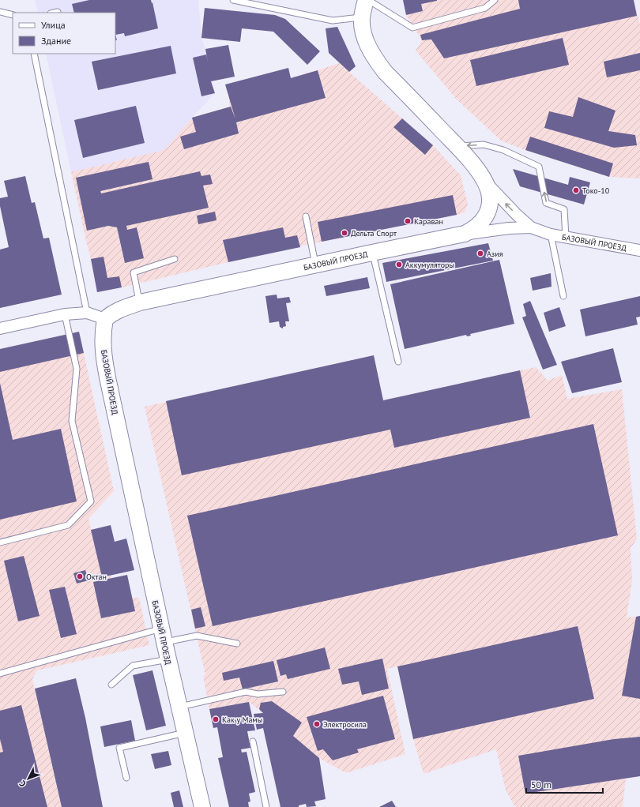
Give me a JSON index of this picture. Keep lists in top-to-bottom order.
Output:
{
  "streets": {
    "street": ["БАЗОВЫЙ ПРОЕЗД"]
  },
  "places": [
    "Токо-10",
    "Караван",
    "Дельта Спорт",
    "Азия",
    "Аккумуляторы",
    "Октан",
    "Как у Мамы",
    "Электросила"
  ],
  "legend": ["Улица", "Здание"],
  "scale_bar": "50 m",
  "north": "bottom left"
}
